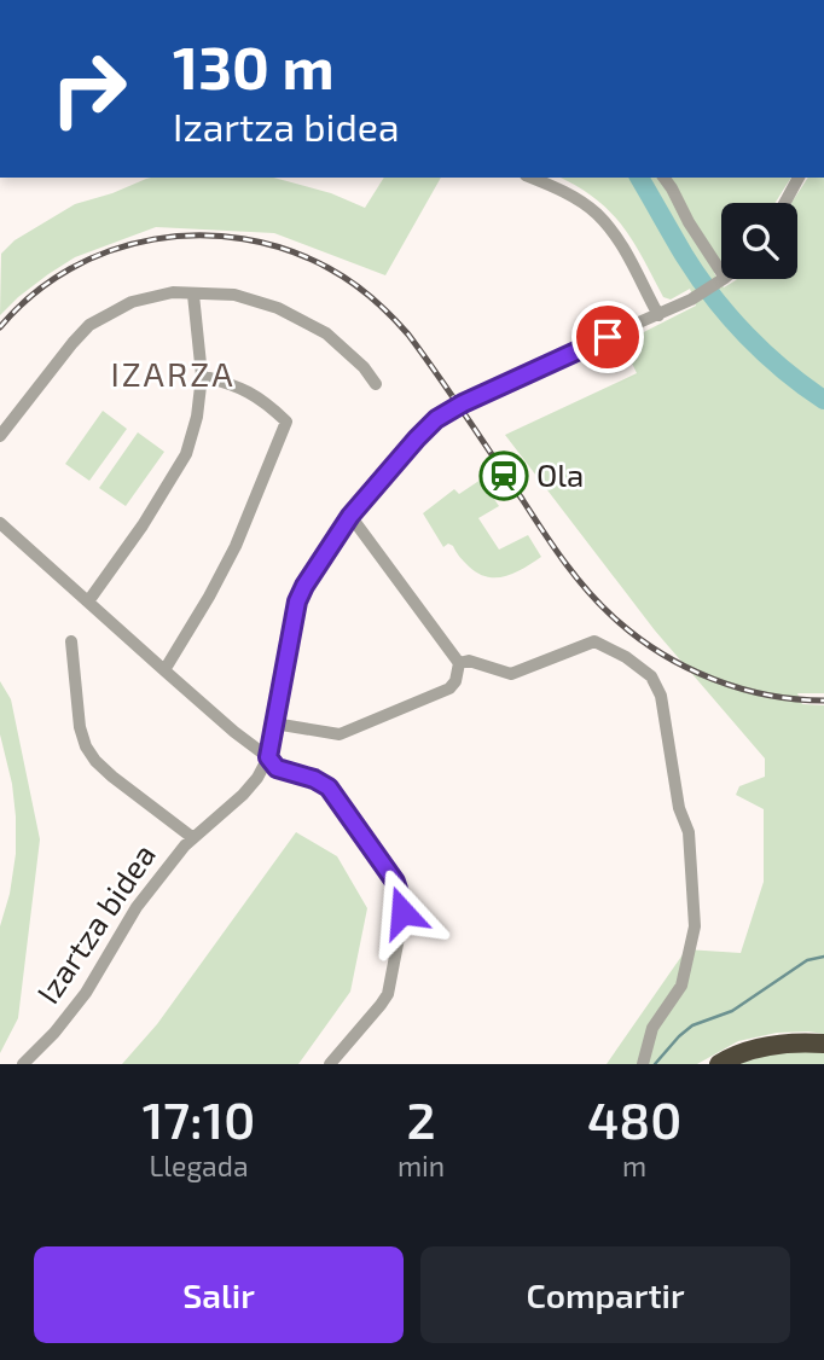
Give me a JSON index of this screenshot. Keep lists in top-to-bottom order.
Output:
{
  "streets": {
    "street": ["Izartza bidea"]
  },
  "districts": ["IZARZA"],
  "places": {
    "station": ["Ola"]
  },
  "page": {
    "turn": ["130 m", "Izartza bidea"],
    "eta": [
      "17:10",
      "Llegada",
      "2",
      "min",
      "480",
      "m"
    ],
    "buttons": ["Salir", "Compartir"]
  }
}
